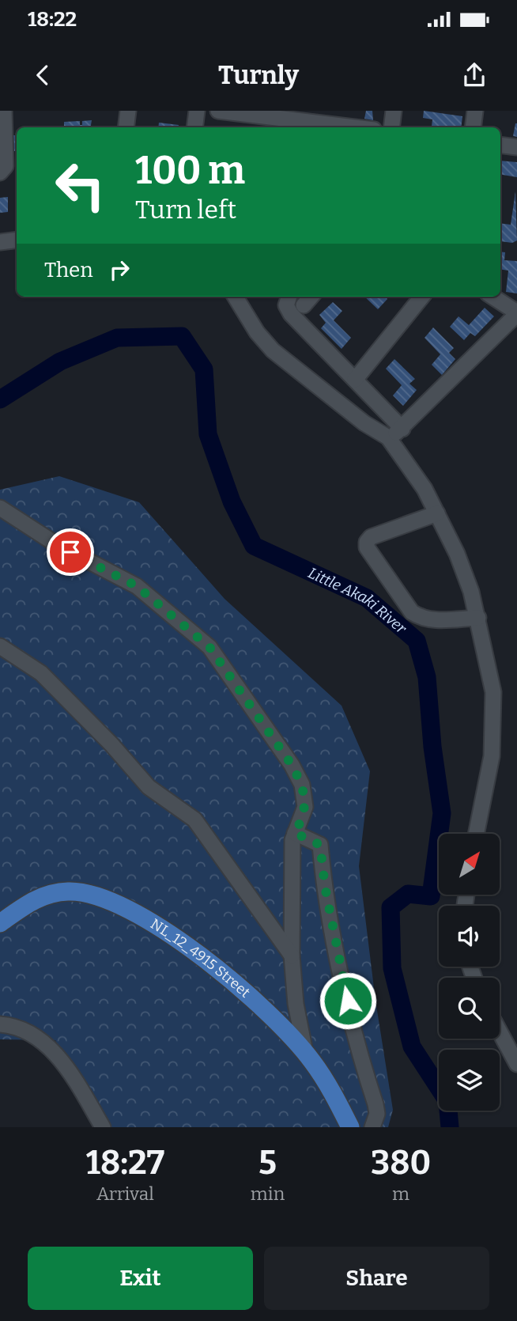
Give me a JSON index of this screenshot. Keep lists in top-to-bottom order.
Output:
{
  "streets": {
    "main road": ["NL_12_4915 Street"]
  },
  "water": ["Little Akaki River"],
  "north": "top right",
  "page": {
    "status": "18:22",
    "header": "Turnly",
    "turn": ["100 m", "Turn left"],
    "then": "Then",
    "eta": [
      "18:27",
      "Arrival",
      "5",
      "min",
      "380",
      "m"
    ],
    "buttons": ["Exit", "Share"]
  }
}
